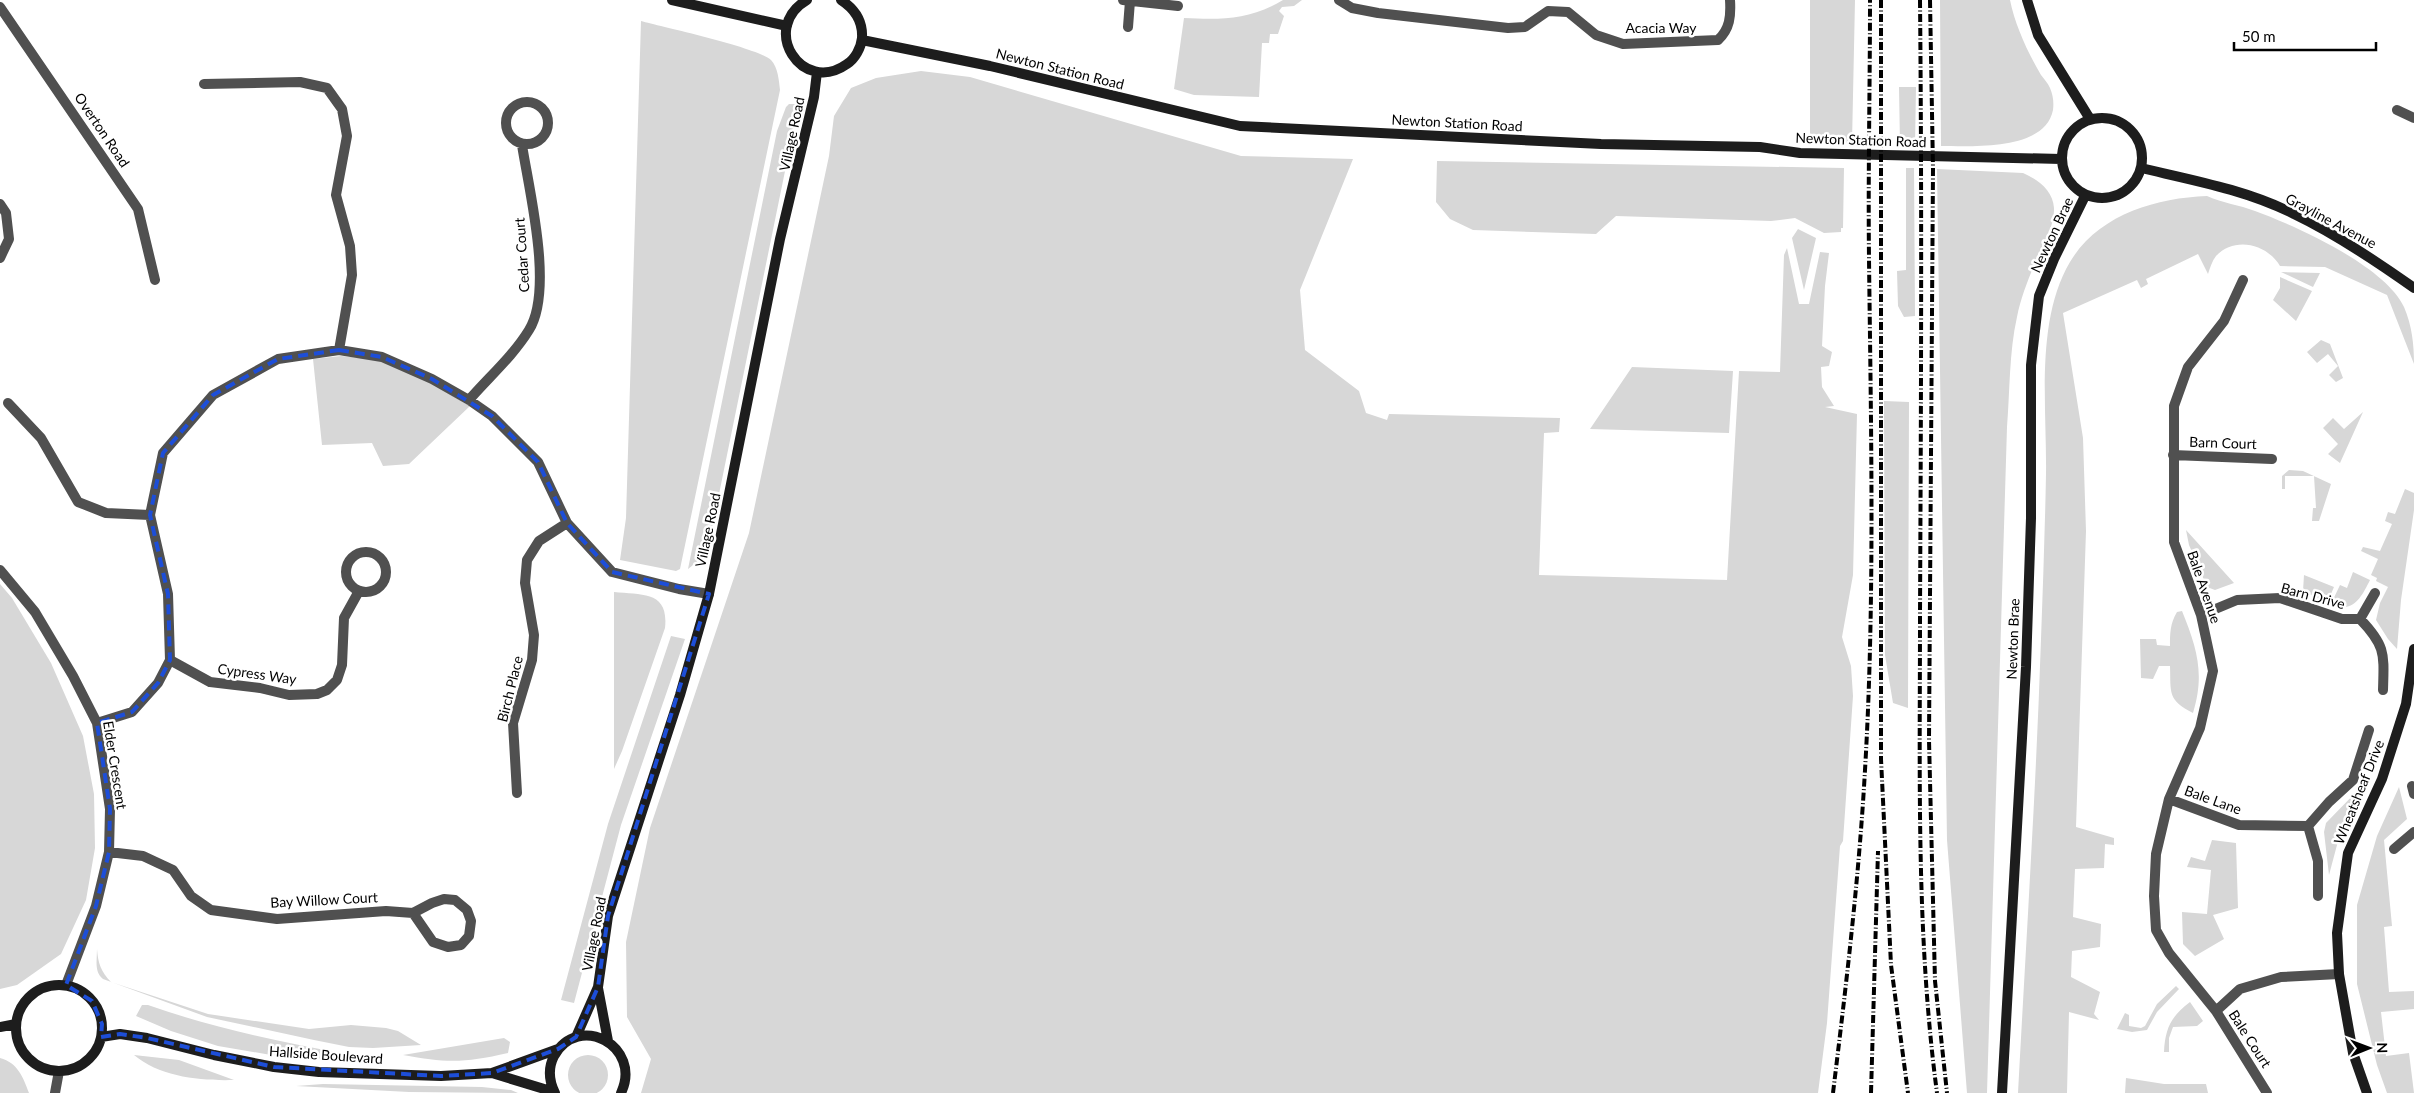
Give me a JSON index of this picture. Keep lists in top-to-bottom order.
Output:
{
  "streets": {
    "street": [
      "Acacia Way",
      "Newton Station Road",
      "Overton Road",
      "Village Road",
      "Grayline Avenue",
      "Newton Brae",
      "Cedar Court",
      "Barn Court",
      "Bale Avenue",
      "Barn Drive",
      "Cypress Way",
      "Birch Place",
      "Elder Crescent",
      "Wheatsheaf Drive",
      "Bale Lane",
      "Bay Willow Court",
      "Bale Court",
      "Hallside Boulevard"
    ]
  },
  "crossings": [
    ["Newton Station Road", "Grayline Avenue"],
    ["Newton Station Road", "Newton Brae"],
    ["Village Road", "Hallside Boulevard"],
    ["Grayline Avenue", "Newton Brae"],
    ["Barn Court", "Bale Avenue"],
    ["Bale Avenue", "Barn Drive"],
    ["Bale Avenue", "Bale Lane"],
    ["Bale Avenue", "Bale Court"],
    ["Elder Crescent", "Bay Willow Court"],
    ["Elder Crescent", "Hallside Boulevard"],
    ["Wheatsheaf Drive", "Bale Court"]
  ],
  "scale_bar": "50 m",
  "north": "right"
}
